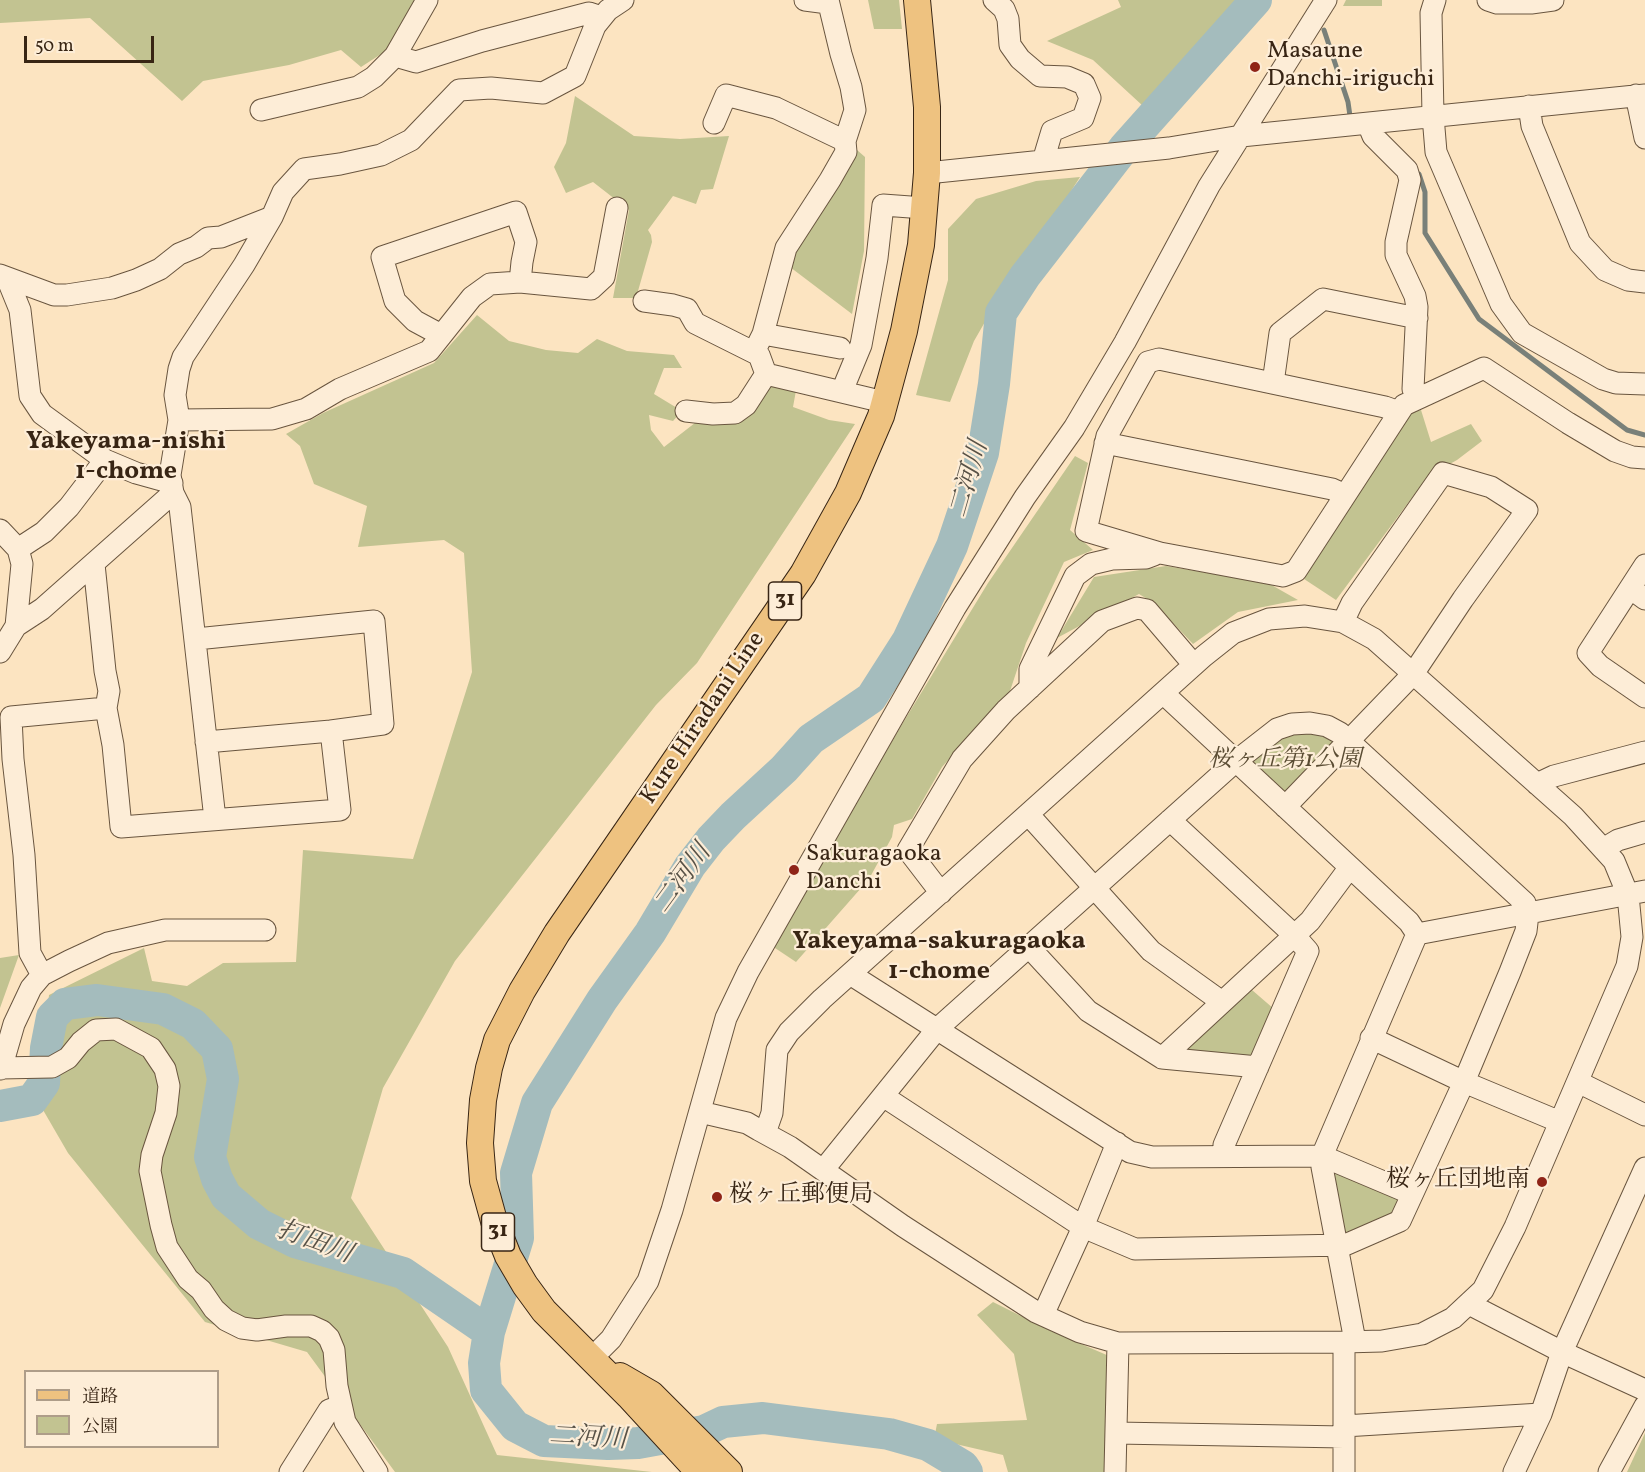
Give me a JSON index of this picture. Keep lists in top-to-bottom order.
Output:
{
  "streets": {
    "main road": ["31", "Kure Hiradani Line"]
  },
  "districts": ["Yakeyama-nishi 1-chome", "Yakeyama-sakuragaoka 1-chome"],
  "water": ["二河川", "打田川"],
  "parks": ["桜ヶ丘第1公園"],
  "places": [
    "Masaune Danchi-iriguchi",
    "Sakuragaoka Danchi",
    "桜ヶ丘団地南",
    "桜ヶ丘郵便局"
  ],
  "legend": ["道路", "公園"],
  "scale_bar": "50 m"
}
